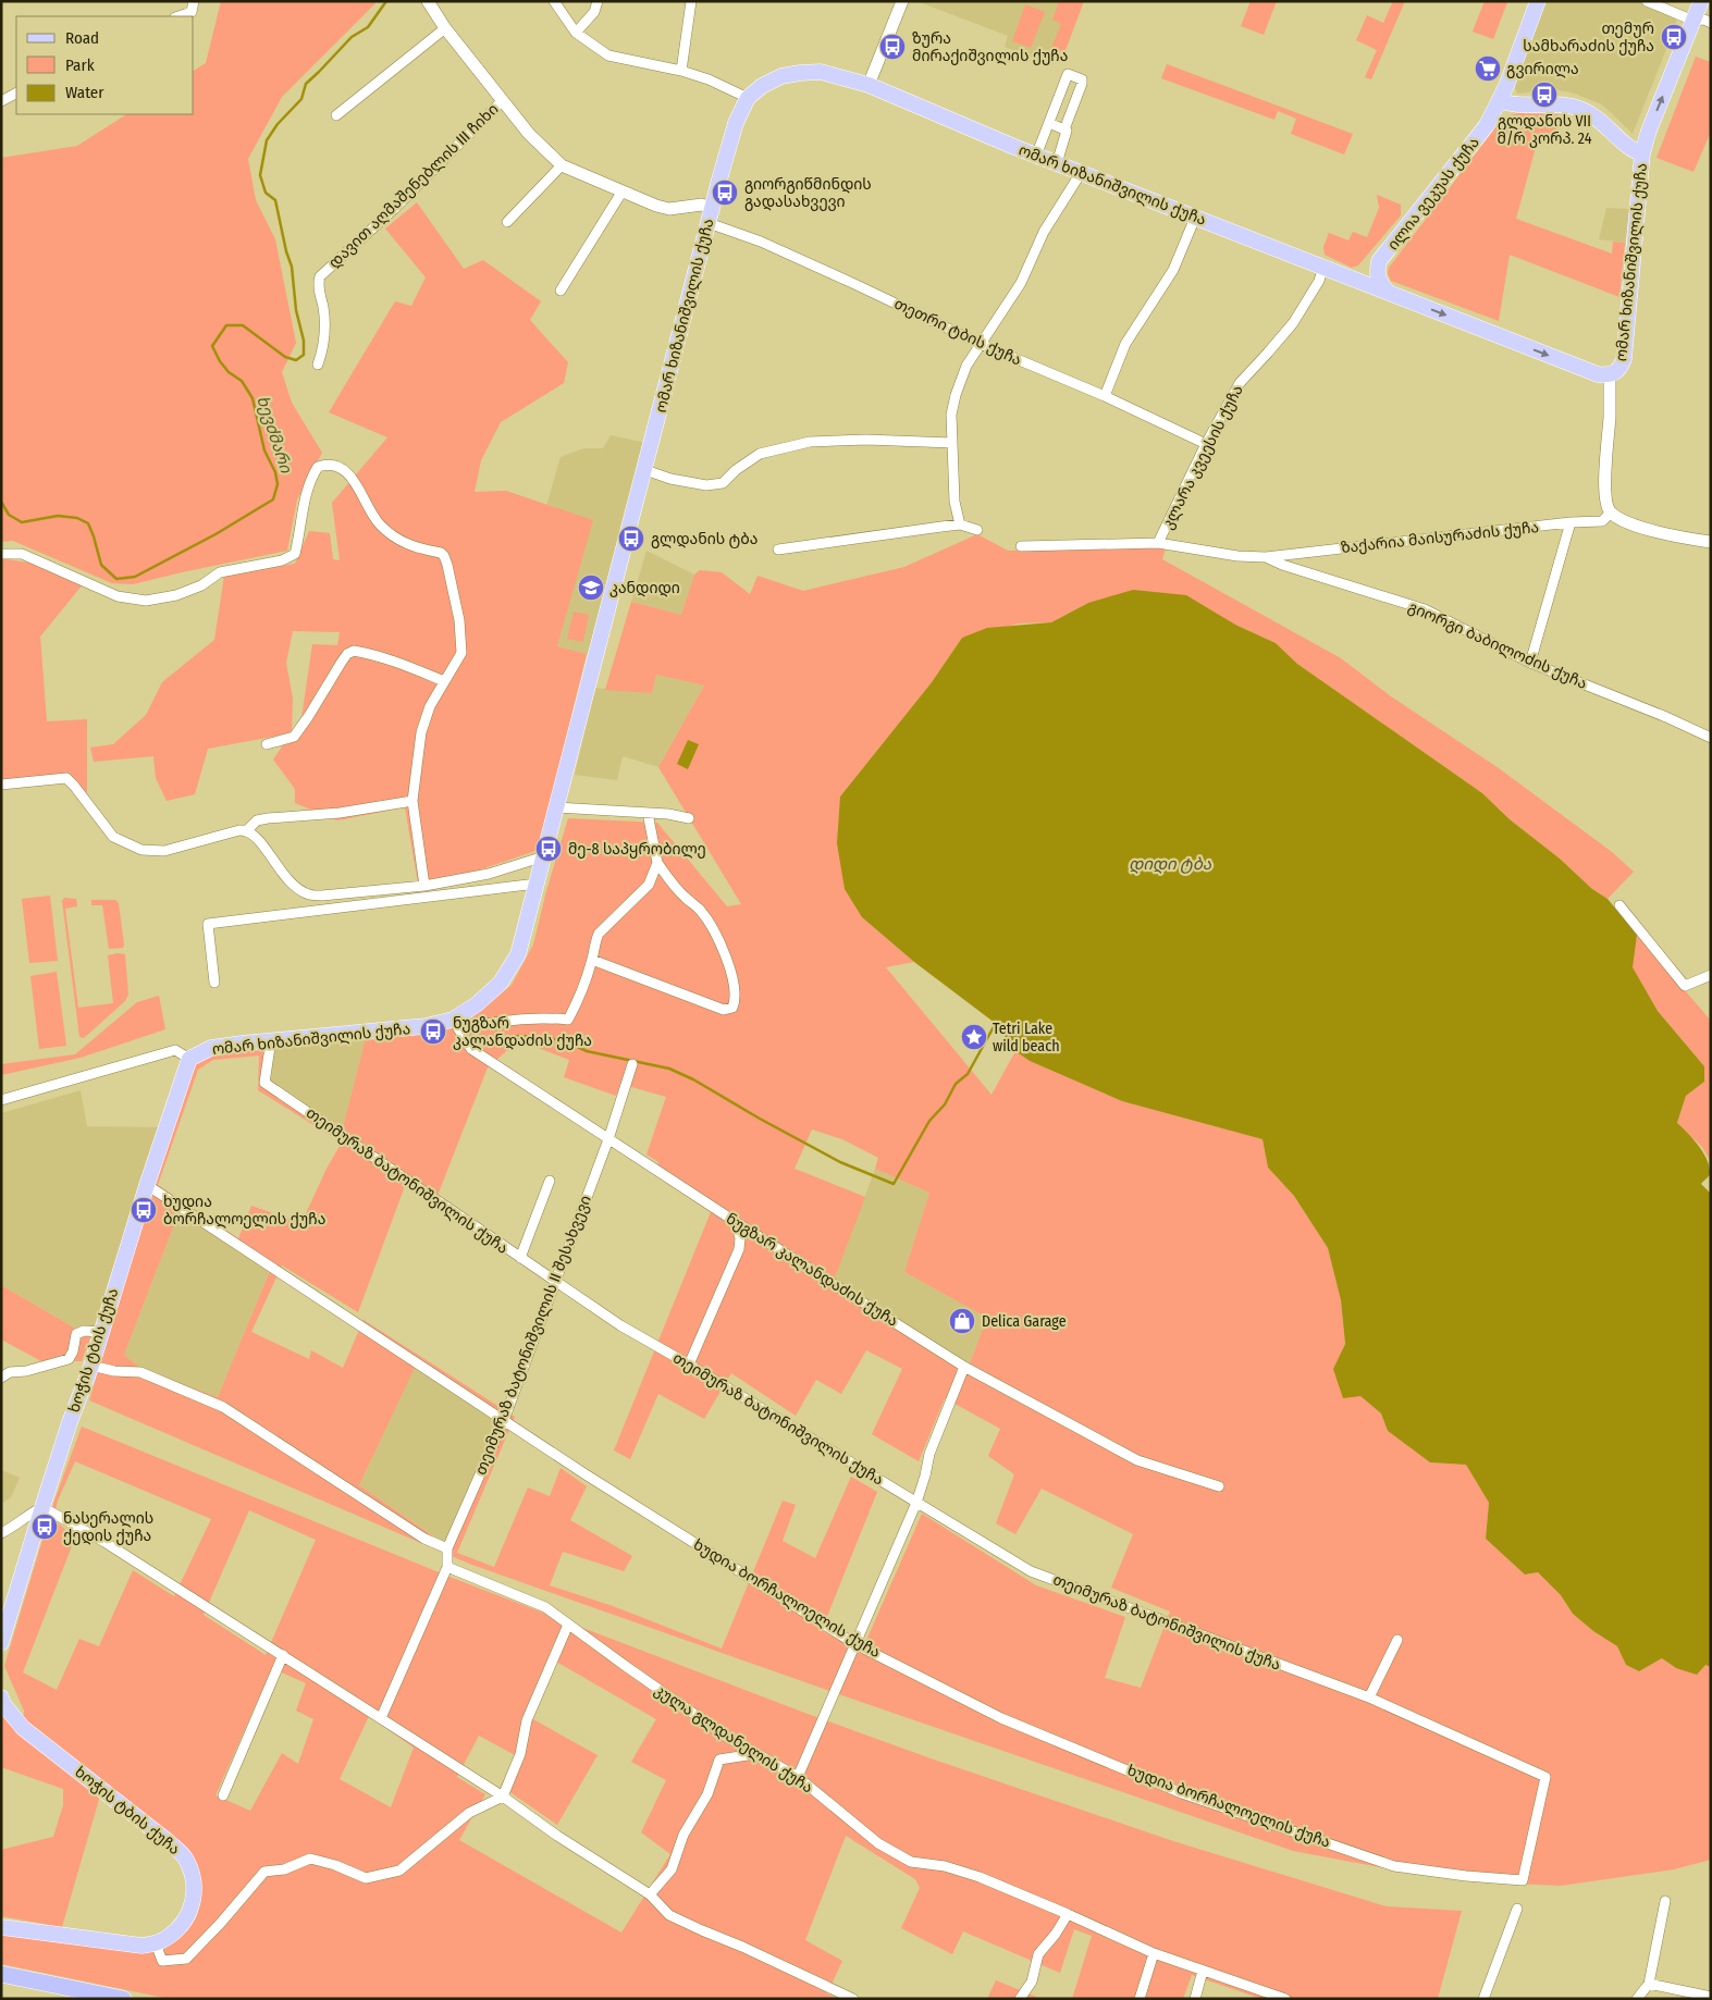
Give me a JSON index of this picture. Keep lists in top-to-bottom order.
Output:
{
  "streets": {
    "main road": ["ომარ ხიზანიშვილის ქუჩა", "ილია ვეკუას ქუჩა", "ხოჭის ტბის ქუჩა"],
    "street": [
      "დავით აღმაშენებლის III ჩიხი",
      "თეთრი ტბის ქუჩა",
      "კლარა კვეესის ქუჩა",
      "ზაქარია მაისურაძის ქუჩა",
      "გიორგი ბაბილოძის ქუჩა",
      "თეიმურაზ ბატონიშვილის ქუჩა",
      "ნუგზარ კალანდაძის ქუჩა",
      "თეიმურაზ ბატონიშვილის II შესახვევი",
      "ხუდია ბორჩალოელის ქუჩა",
      "კულა გლდანელის ქუჩა"
    ]
  },
  "crossings": [
    ["ომარ ხიზანიშვილის ქუჩა", "ილია ვეკუას ქუჩა"],
    ["ომარ ხიზანიშვილის ქუჩა", "თეთრი ტბის ქუჩა"],
    ["ომარ ხიზანიშვილის ქუჩა", "კლარა კვეესის ქუჩა"],
    ["ომარ ხიზანიშვილის ქუჩა", "თეიმურაზ ბატონიშვილის ქუჩა"],
    ["ომარ ხიზანიშვილის ქუჩა", "ნუგზარ კალანდაძის ქუჩა"],
    ["ომარ ხიზანიშვილის ქუჩა", "ხოჭის ტბის ქუჩა"],
    ["თეთრი ტბის ქუჩა", "კლარა კვეესის ქუჩა"],
    ["კლარა კვეესის ქუჩა", "გიორგი ბაბილოძის ქუჩა"],
    ["ზაქარია მაისურაძის ქუჩა", "გიორგი ბაბილოძის ქუჩა"],
    ["თეიმურაზ ბატონიშვილის ქუჩა", "თეიმურაზ ბატონიშვილის II შესახვევი"],
    ["თეიმურაზ ბატონიშვილის ქუჩა", "ხუდია ბორჩალოელის ქუჩა"],
    ["ნუგზარ კალანდაძის ქუჩა", "თეიმურაზ ბატონიშვილის II შესახვევი"],
    ["თეიმურაზ ბატონიშვილის II შესახვევი", "ხუდია ბორჩალოელის ქუჩა"],
    ["ხოჭის ტბის ქუჩა", "ხუდია ბორჩალოელის ქუჩა"]
  ],
  "water": ["ხევძმარი", "დიდი ტბა"],
  "places": {
    "bus stop": [
      "თემურ სამხარაძის ქუჩა",
      "ზურა მირაქიშვილის ქუჩა",
      "გლდანის VII მ/რ კორპ. 24",
      "გიორგიწმინდის გადასახვევი",
      "გლდანის ტბა",
      "მე-8 საპყრობილე",
      "ნუგზარ კალანდაძის ქუჩა",
      "ხუდია ბორჩალოელის ქუჩა",
      "ნასერალის ქედის ქუჩა"
    ],
    "supermarket": ["გვირილა"],
    "school or university": ["კანდიდი"],
    "place": ["Tetri Lake wild beach"],
    "shop": ["Delica Garage"]
  },
  "legend": ["Road", "Park", "Water"]
}
